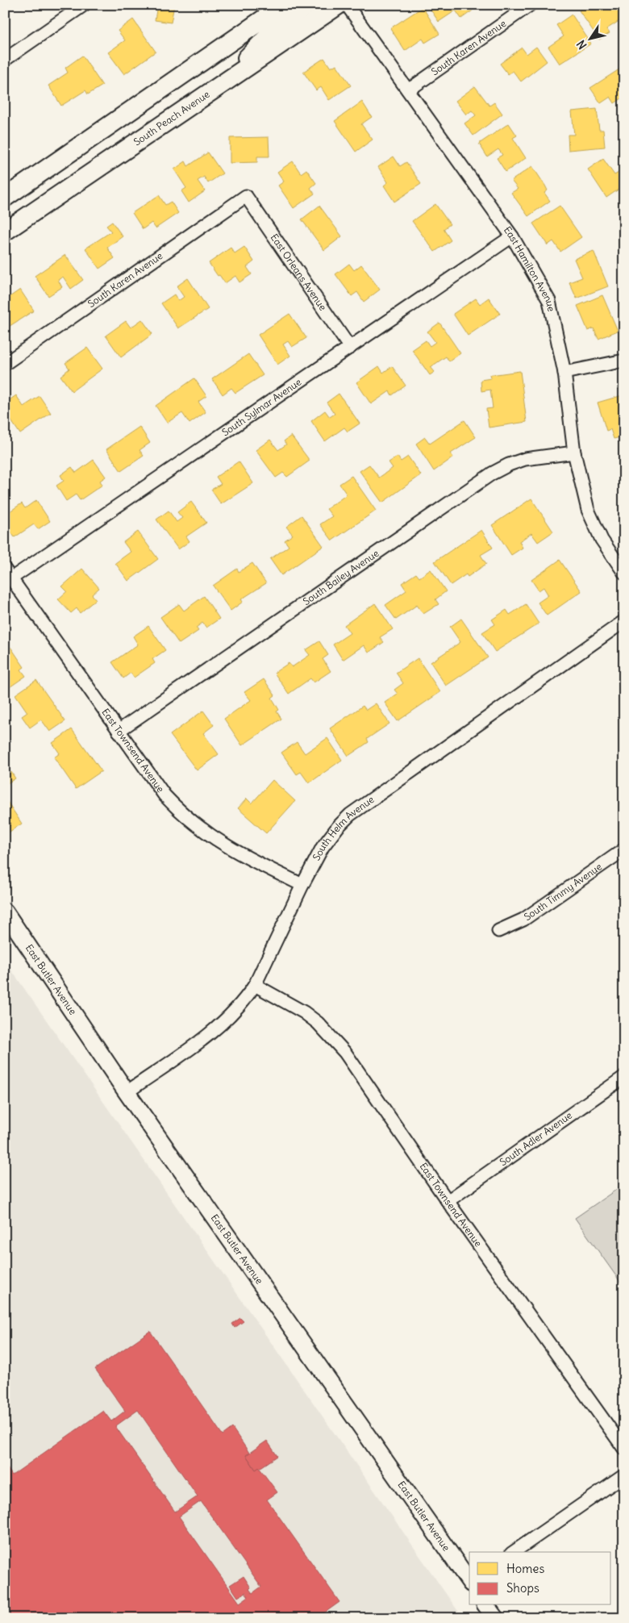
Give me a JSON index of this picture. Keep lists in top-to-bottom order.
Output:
{
  "streets": {
    "main road": ["South Peach Avenue"],
    "street": [
      "South Karen Avenue",
      "East Hamilton Avenue",
      "East Orleans Avenue",
      "South Sylmar Avenue",
      "South Bailey Avenue",
      "East Townsend Avenue",
      "South Helm Avenue",
      "South Timmy Avenue",
      "East Butler Avenue",
      "South Adler Avenue"
    ]
  },
  "crossings": [
    ["South Karen Avenue", "East Hamilton Avenue"],
    ["South Karen Avenue", "East Orleans Avenue"],
    ["East Hamilton Avenue", "South Sylmar Avenue"],
    ["East Hamilton Avenue", "South Bailey Avenue"],
    ["East Orleans Avenue", "South Sylmar Avenue"],
    ["South Sylmar Avenue", "East Townsend Avenue"],
    ["South Bailey Avenue", "East Townsend Avenue"],
    ["East Townsend Avenue", "South Helm Avenue"],
    ["East Townsend Avenue", "South Adler Avenue"],
    ["South Helm Avenue", "East Butler Avenue"]
  ],
  "legend": ["Homes", "Shops"],
  "north": "bottom left"
}
